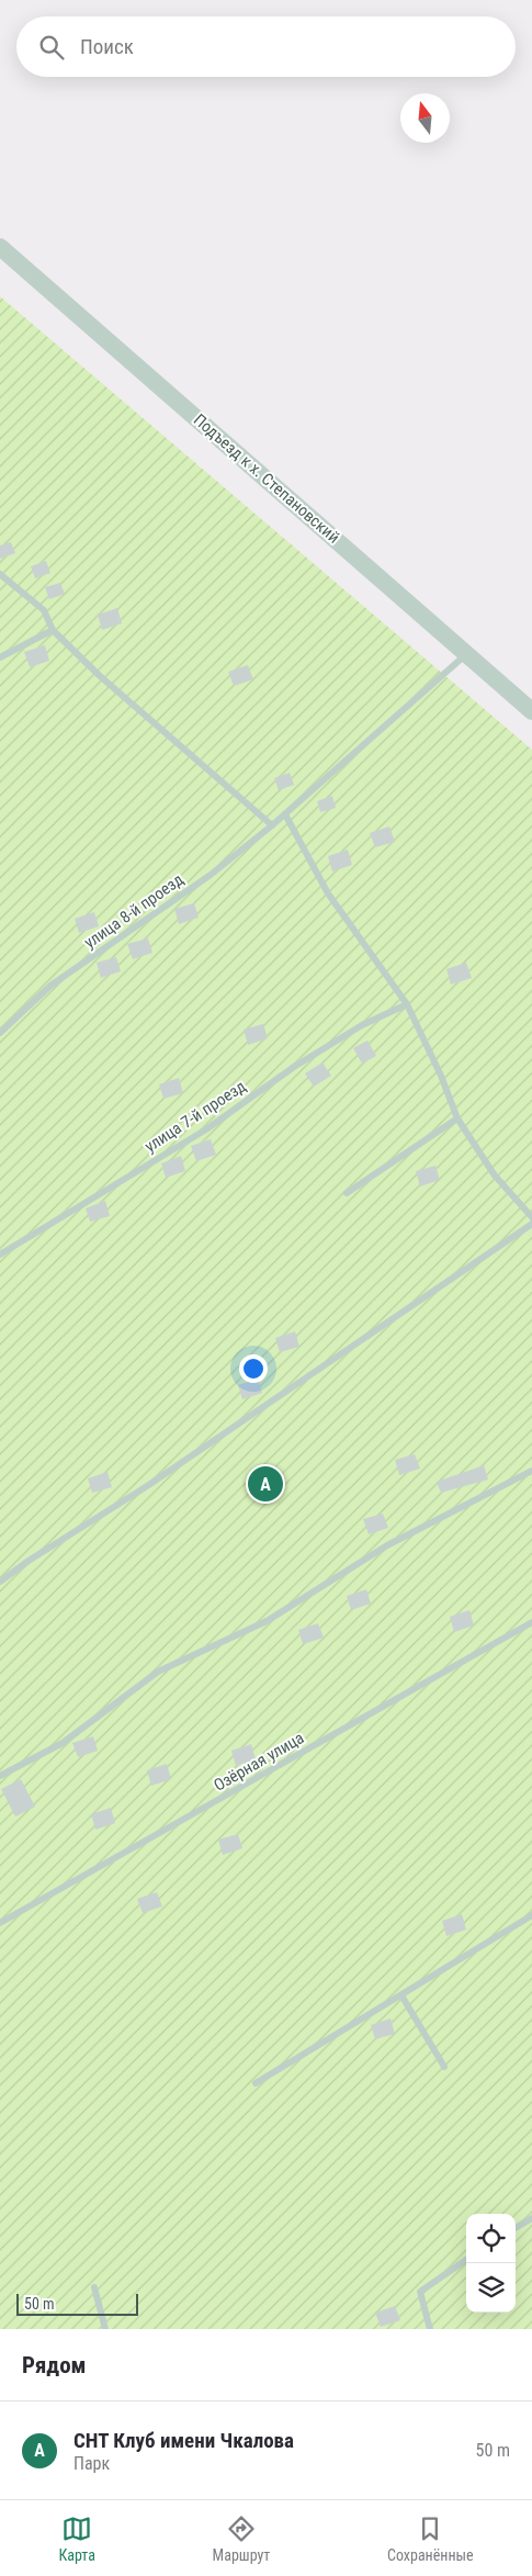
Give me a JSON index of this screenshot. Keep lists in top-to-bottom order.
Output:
{
  "streets": {
    "street": ["Подъезд к х. Степановский"],
    "lane": ["улица 8-й проезд", "улица 7-й проезд", "Озёрная улица"]
  },
  "crossings": [
    ["Подъезд к х. Степановский", "улица 8-й проезд"]
  ],
  "scale_bar": "50 m",
  "north": "top",
  "page": {
    "search": "Поиск",
    "pins": "A",
    "scale": "50 m",
    "heading": "Рядом",
    "list": [
      {
        "mark": "A",
        "name": "СНТ Клуб имени Чкалова",
        "note": "Парк",
        "value": "50 m"
      }
    ],
    "nav": ["Карта", "Маршрут", "Сохранённые"]
  }
}
